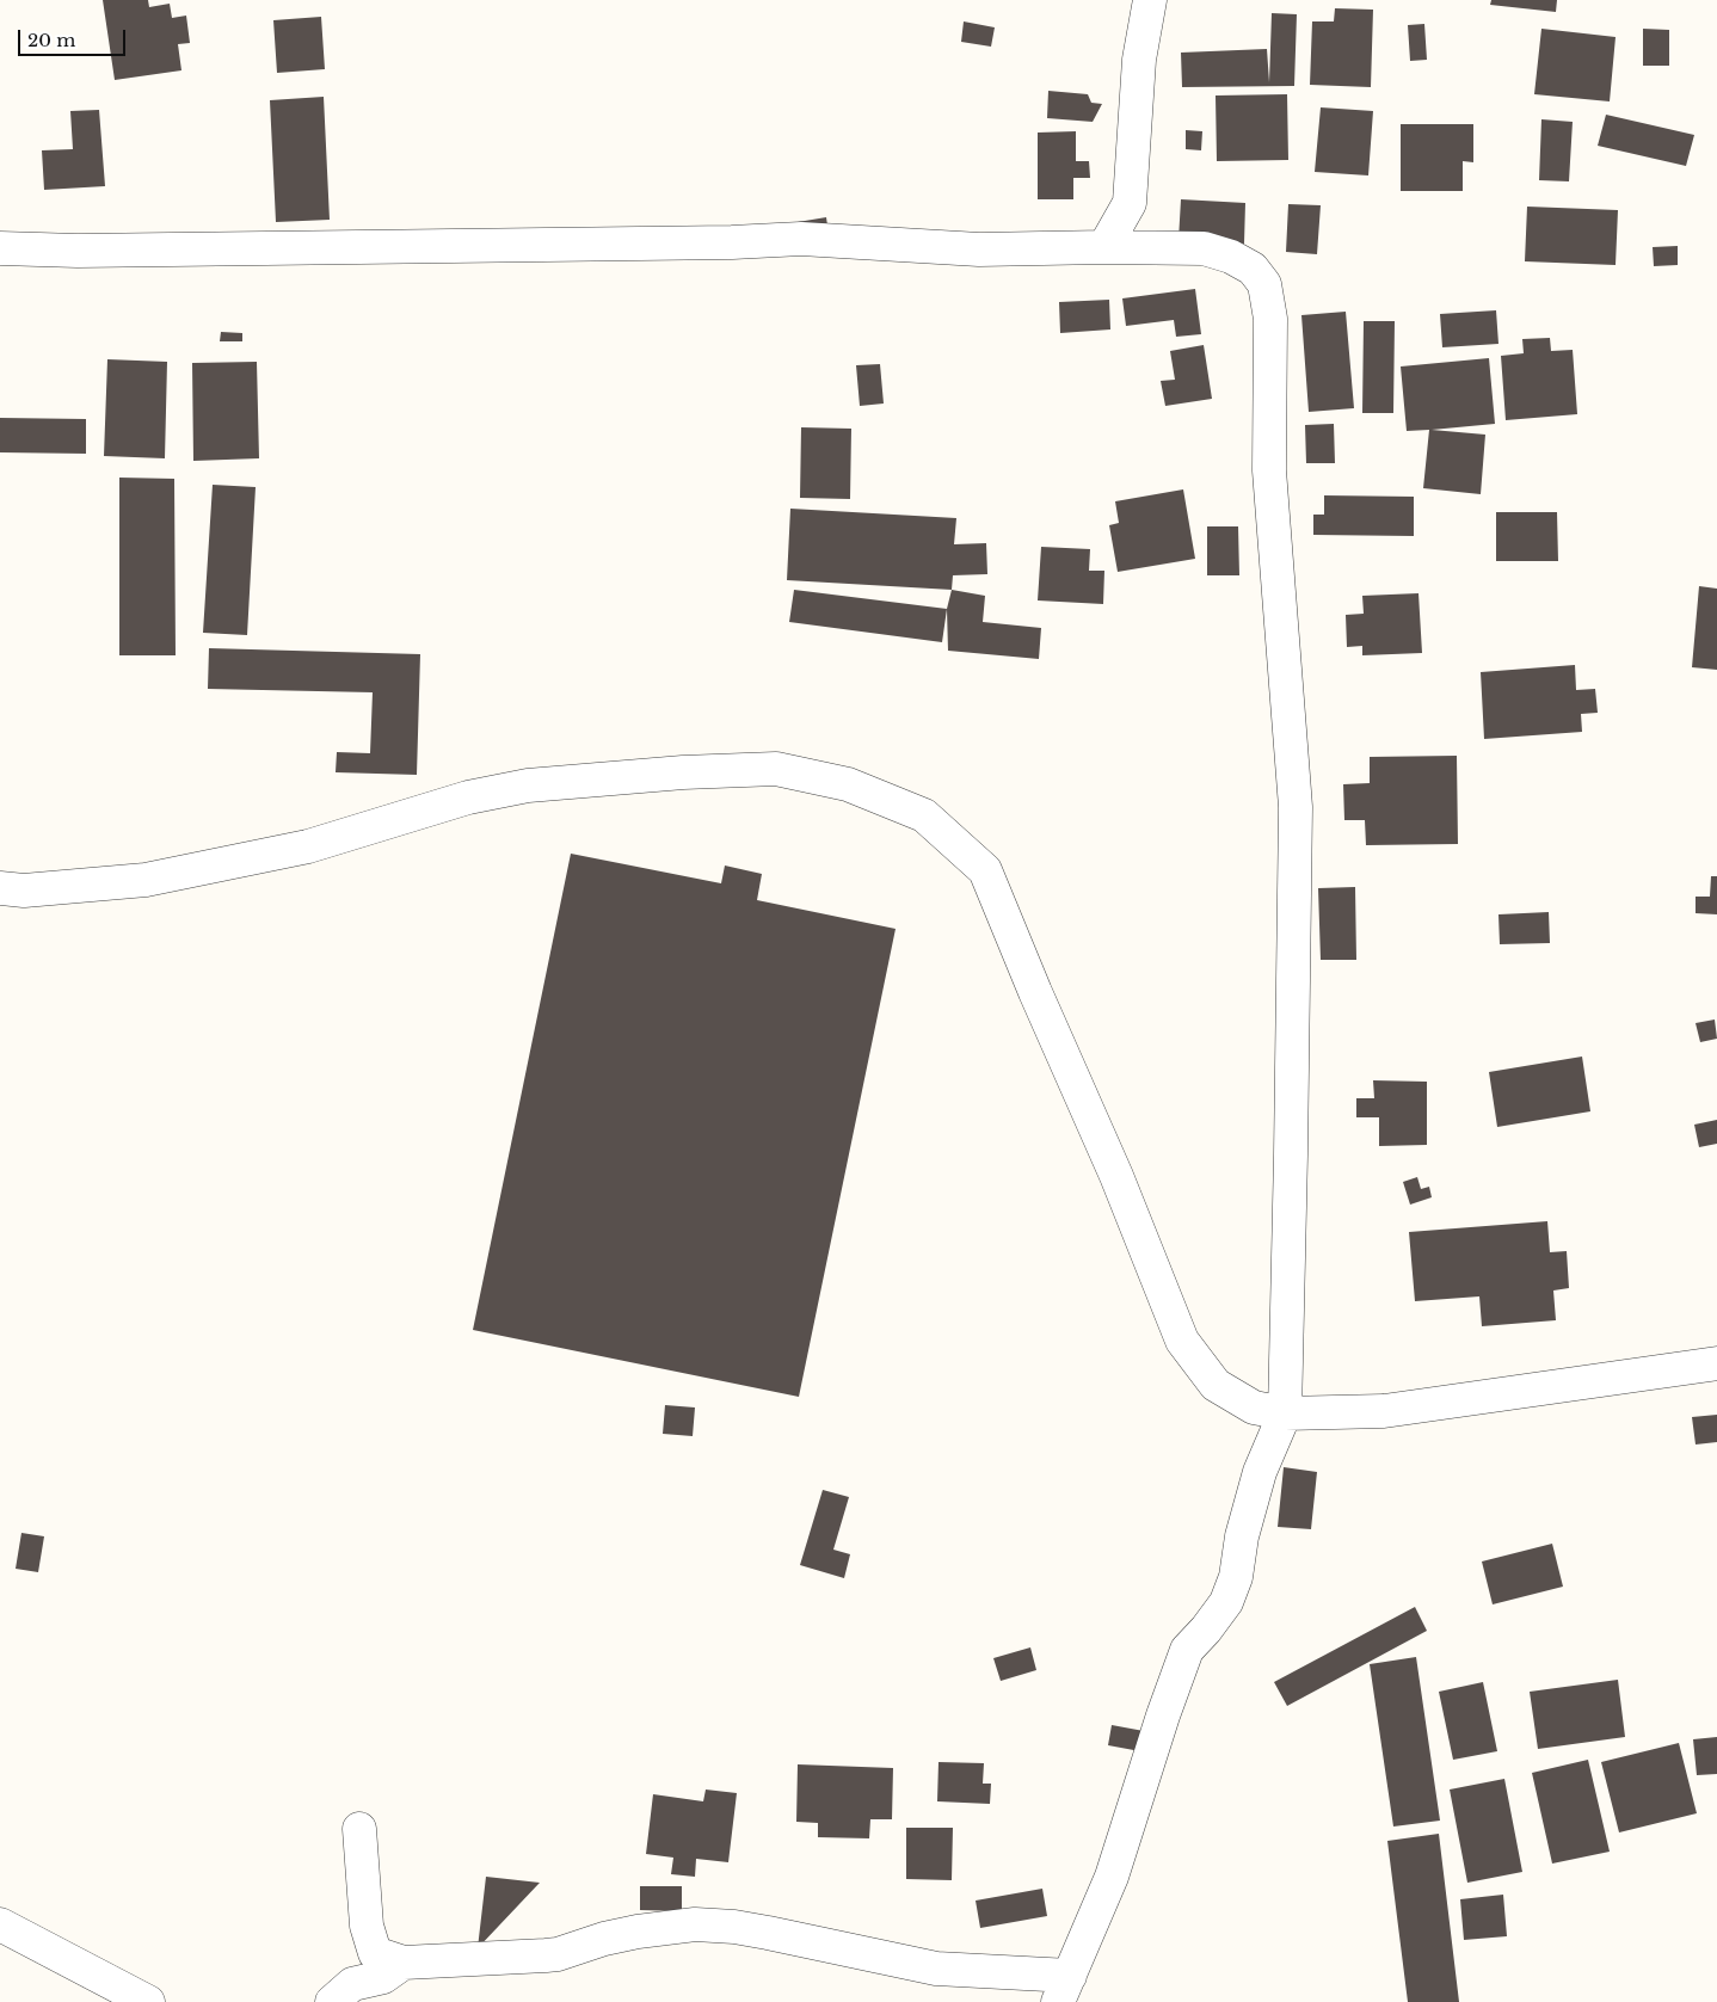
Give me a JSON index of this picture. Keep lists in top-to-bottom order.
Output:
{
  "scale_bar": "20 m"
}
